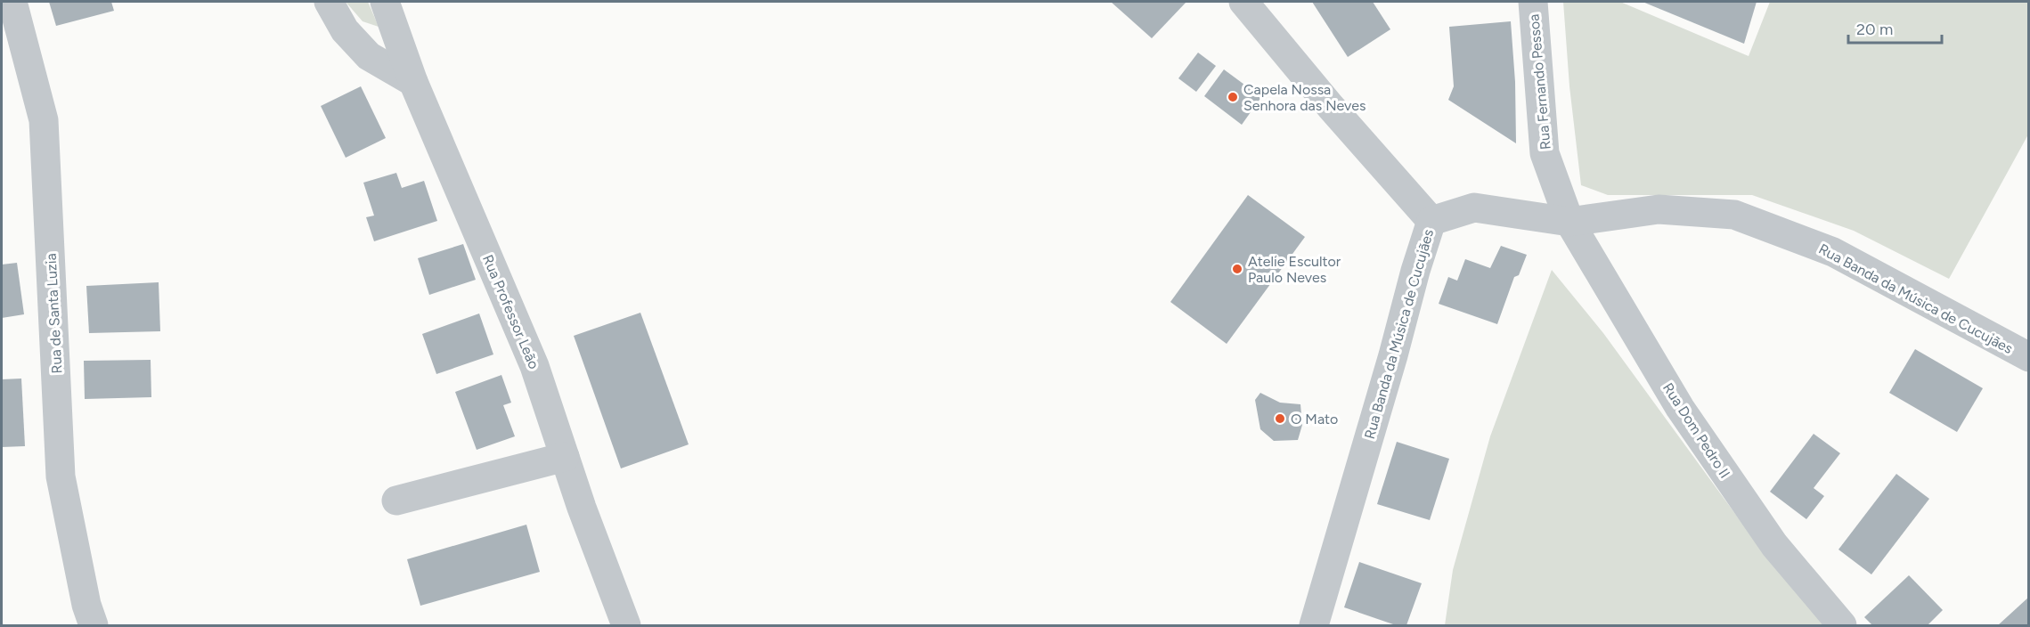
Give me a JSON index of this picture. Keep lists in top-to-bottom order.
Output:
{
  "streets": {
    "street": [
      "Rua Fernando Pessoa",
      "Rua Banda da Música de Cucujães",
      "Rua Professor Leão",
      "Rua de Santa Luzia",
      "Rua Dom Pedro II"
    ]
  },
  "crossings": [
    ["Rua Fernando Pessoa", "Rua Banda da Música de Cucujães"],
    ["Rua Fernando Pessoa", "Rua Dom Pedro II"],
    ["Rua Banda da Música de Cucujães", "Rua Dom Pedro II"]
  ],
  "places": ["Capela Nossa Senhora das Neves", "Atelie Escultor Paulo Neves", "O Mato"],
  "scale_bar": "20 m"
}
